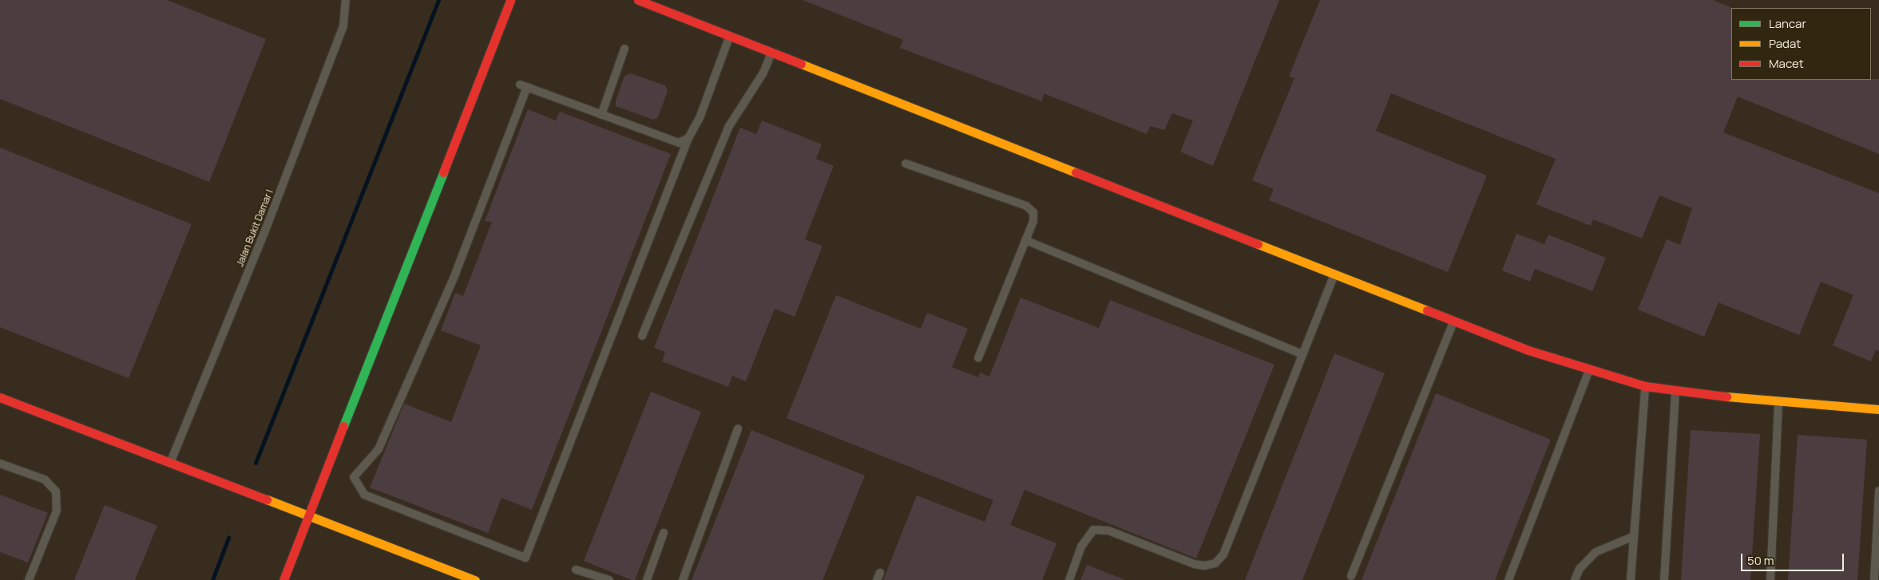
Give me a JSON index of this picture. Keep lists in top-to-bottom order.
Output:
{
  "streets": {
    "lane": ["Jalan Bukit Damar I"]
  },
  "legend": ["Lancar", "Padat", "Macet"],
  "scale_bar": "50 m"
}
